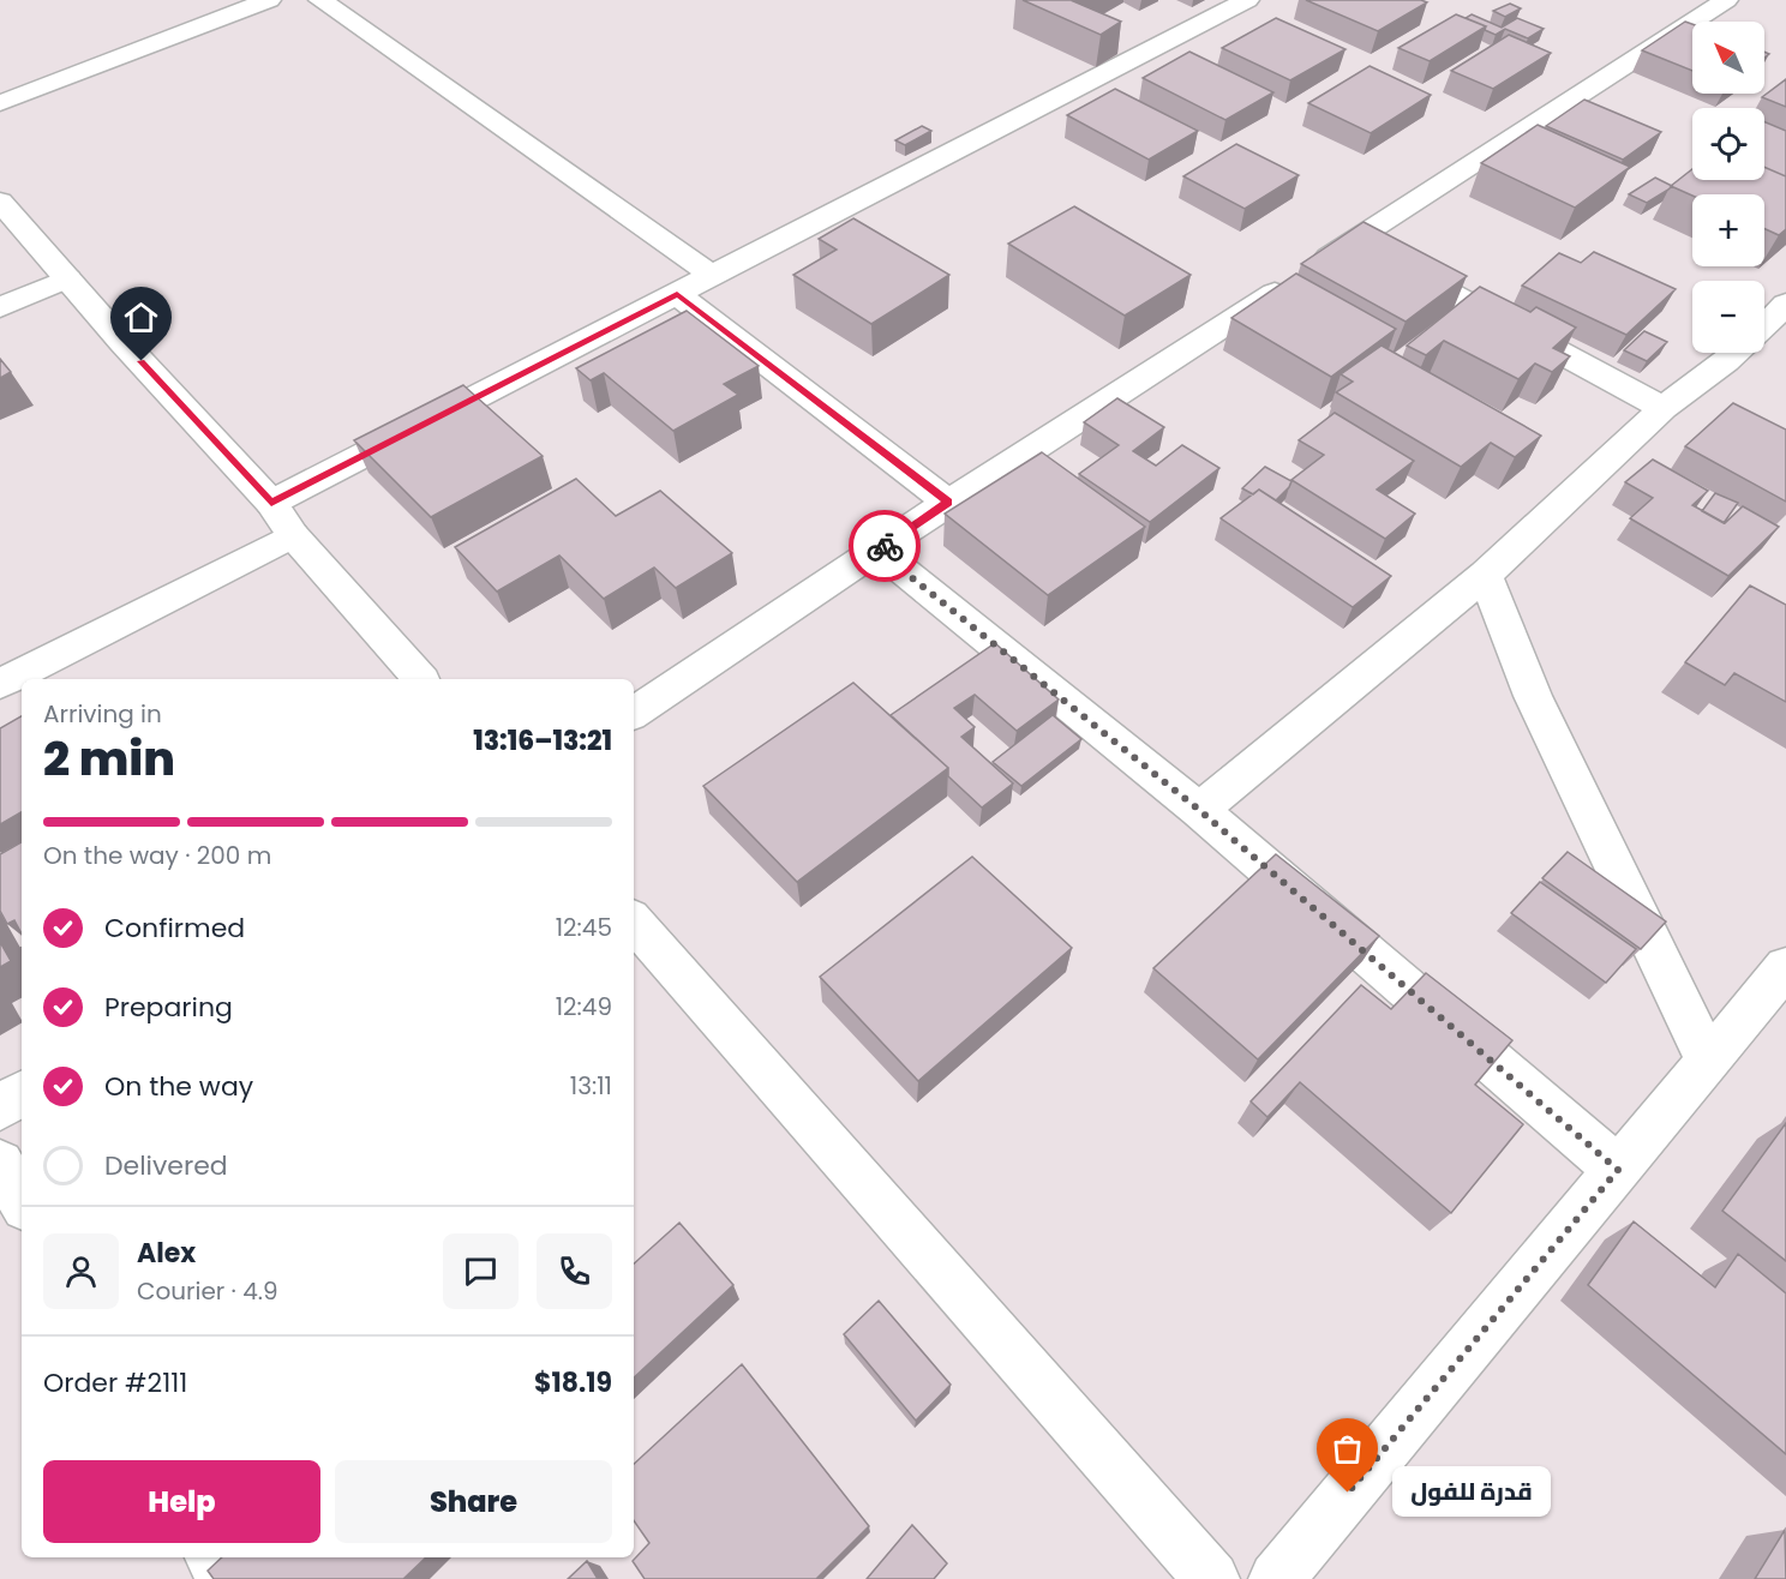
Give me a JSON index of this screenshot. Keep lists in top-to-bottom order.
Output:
{
  "places": ["قدرة للفول"],
  "north": "top left",
  "page": {
    "map_buttons": ["+", "−"],
    "heading": ["2 min", "Arriving in", "13:16–13:21"],
    "panel": [
      "Alex",
      "Courier · 4.9",
      "Order #2111",
      "$18.19"
    ],
    "bar": "On the way · 200 m",
    "list": [
      ["Confirmed", "12:45"],
      ["Preparing", "12:49"],
      ["On the way", "13:11"],
      "Delivered"
    ],
    "buttons": ["Help", "Share"],
    "bubble": "قدرة للفول"
  }
}
